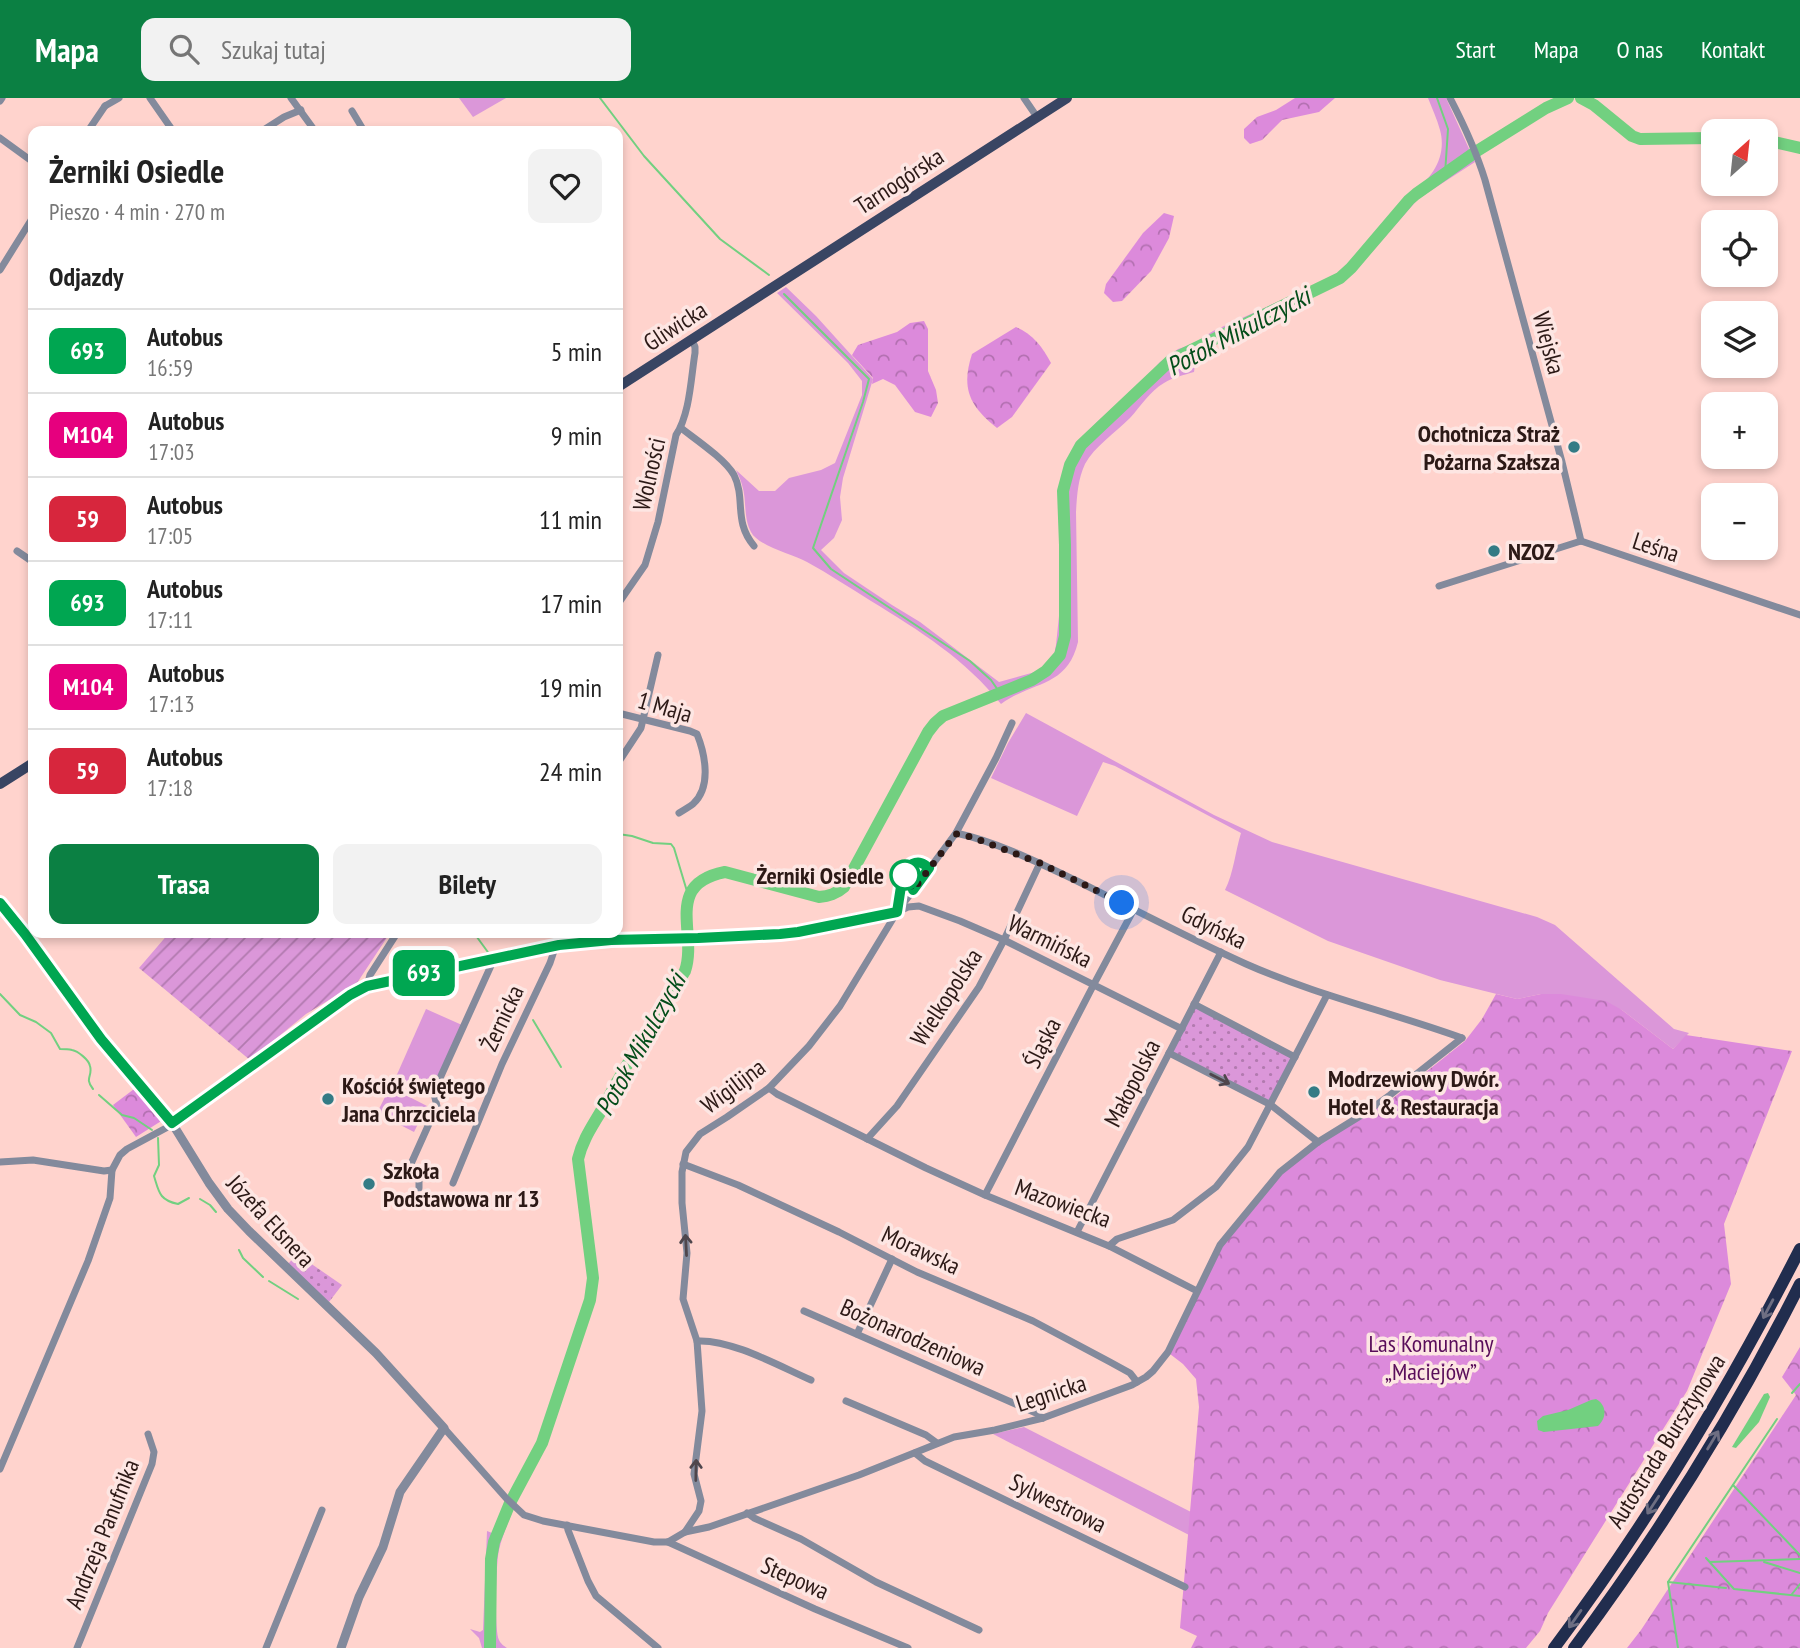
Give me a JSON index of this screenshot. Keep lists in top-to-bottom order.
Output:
{
  "streets": {
    "highway": ["Autostrada Bursztynowa"],
    "main road": ["Tarnogórska", "Gliwicka"],
    "street": [
      "Wiejska",
      "Wolności",
      "Leśna",
      "1 Maja",
      "Gdyńska",
      "Warmińska",
      "Wielkopolska",
      "Żernicka",
      "Śląska",
      "Małopolska",
      "Wigilijna",
      "Mazowiecka",
      "Józefa Elsnera",
      "Morawska",
      "Bożonarodzeniowa",
      "Legnicka",
      "Sylwestrowa",
      "Andrzeja Panufnika",
      "Stepowa"
    ]
  },
  "crossings": [
    ["Tarnogórska", "Gliwicka"],
    ["Gliwicka", "Wolności"],
    ["Wiejska", "Leśna"],
    ["Gdyńska", "Wielkopolska"],
    ["Gdyńska", "Śląska"],
    ["Gdyńska", "Małopolska"],
    ["Gdyńska", "Wigilijna"],
    ["Gdyńska", "Mazowiecka"],
    ["Gdyńska", "Legnicka"],
    ["Warmińska", "Wielkopolska"],
    ["Warmińska", "Żernicka"],
    ["Warmińska", "Śląska"],
    ["Warmińska", "Małopolska"],
    ["Warmińska", "Wigilijna"],
    ["Wielkopolska", "Mazowiecka"],
    ["Żernicka", "Wigilijna"],
    ["Żernicka", "Józefa Elsnera"],
    ["Śląska", "Mazowiecka"],
    ["Małopolska", "Mazowiecka"],
    ["Wigilijna", "Mazowiecka"],
    ["Wigilijna", "Morawska"],
    ["Wigilijna", "Legnicka"],
    ["Morawska", "Legnicka"],
    ["Bożonarodzeniowa", "Legnicka"],
    ["Legnicka", "Sylwestrowa"],
    ["Legnicka", "Stepowa"]
  ],
  "one_way": ["Wigilijna"],
  "water": ["Potok Mikulczycki"],
  "parks": ["Las Komunalny „Maciejów”"],
  "places": [
    "Ochotnicza Straż Pożarna Szałsza",
    "NZOZ",
    "Żerniki Osiedle",
    "Modrzewiowy Dwór. Hotel & Restauracja",
    "Kościół świętego Jana Chrzciciela",
    "Szkoła Podstawowa nr 13"
  ],
  "lines": ["bus line 693"],
  "north": "top right",
  "page": {
    "header": "Mapa",
    "search": "Szukaj tutaj",
    "nav": [
      "Start",
      "Mapa",
      "O nas",
      "Kontakt"
    ],
    "on_map": "693",
    "map_buttons": ["+", "−"],
    "heading": [
      ["Żerniki Osiedle", "Pieszo · 4 min · 270 m"],
      "Odjazdy"
    ],
    "list": [
      {
        "mark": "693",
        "name": "Autobus",
        "note": "16:59",
        "value": "5 min"
      },
      {
        "mark": "M104",
        "name": "Autobus",
        "note": "17:03",
        "value": "9 min"
      },
      {
        "mark": "59",
        "name": "Autobus",
        "note": "17:05",
        "value": "11 min"
      },
      {
        "mark": "693",
        "name": "Autobus",
        "note": "17:11",
        "value": "17 min"
      },
      {
        "mark": "M104",
        "name": "Autobus",
        "note": "17:13",
        "value": "19 min"
      },
      {
        "mark": "59",
        "name": "Autobus",
        "note": "17:18",
        "value": "24 min"
      }
    ],
    "buttons": ["Trasa", "Bilety"]
  }
}
